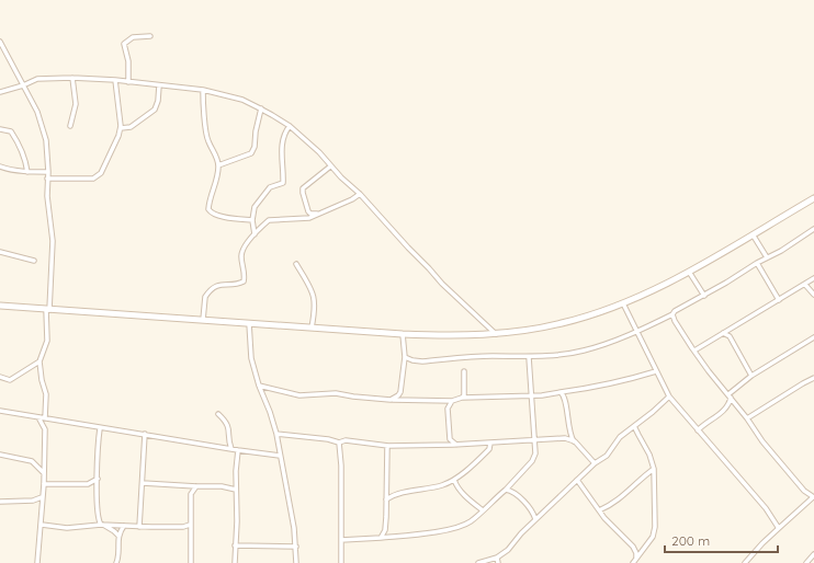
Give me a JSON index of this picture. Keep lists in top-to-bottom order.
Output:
{
  "scale_bar": "200 m"
}
